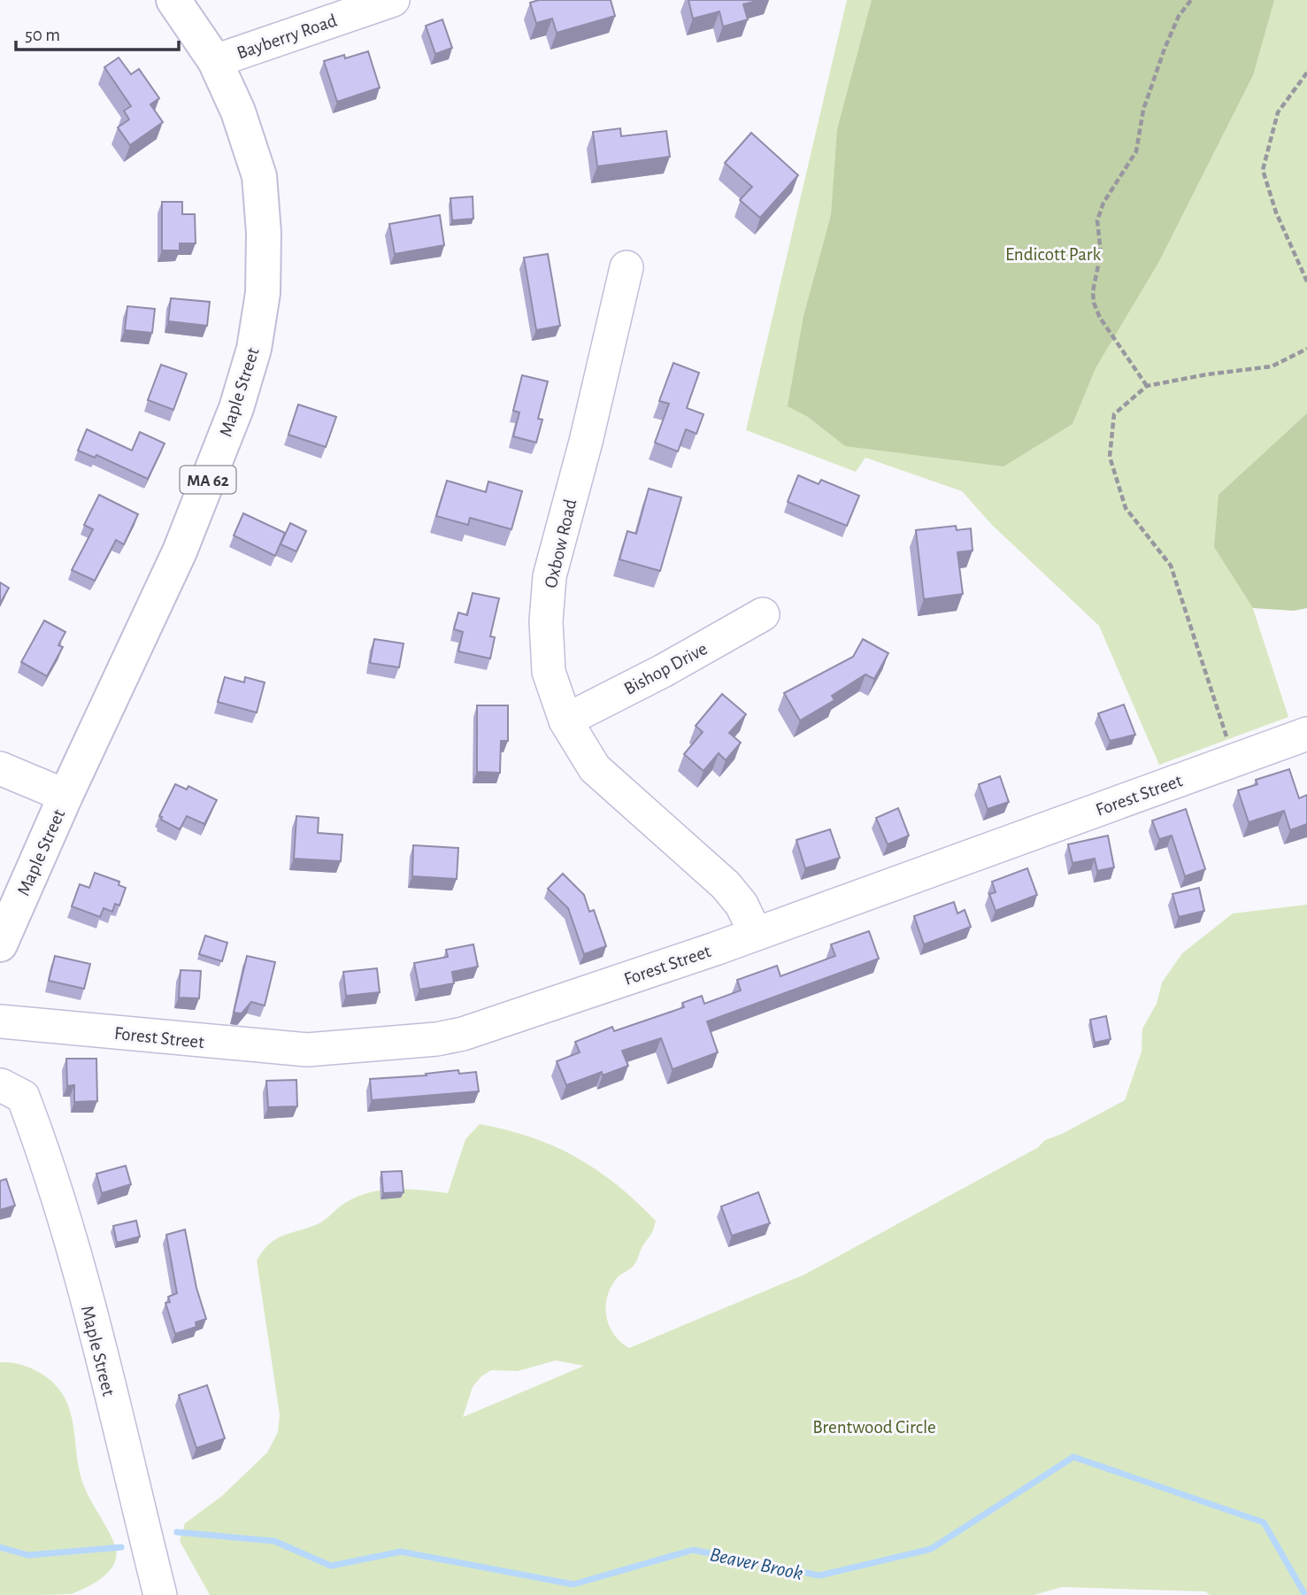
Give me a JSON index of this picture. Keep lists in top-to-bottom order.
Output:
{
  "streets": {
    "main road": ["Maple Street", "MA 62"],
    "street": [
      "Bayberry Road",
      "Oxbow Road",
      "Bishop Drive",
      "Forest Street"
    ]
  },
  "crossings": [
    ["Bayberry Road", "Maple Street"],
    ["Oxbow Road", "Bishop Drive"],
    ["Oxbow Road", "Forest Street"]
  ],
  "water": ["Beaver Brook"],
  "parks": ["Endicott Park", "Brentwood Circle"],
  "scale_bar": "50 m"
}
